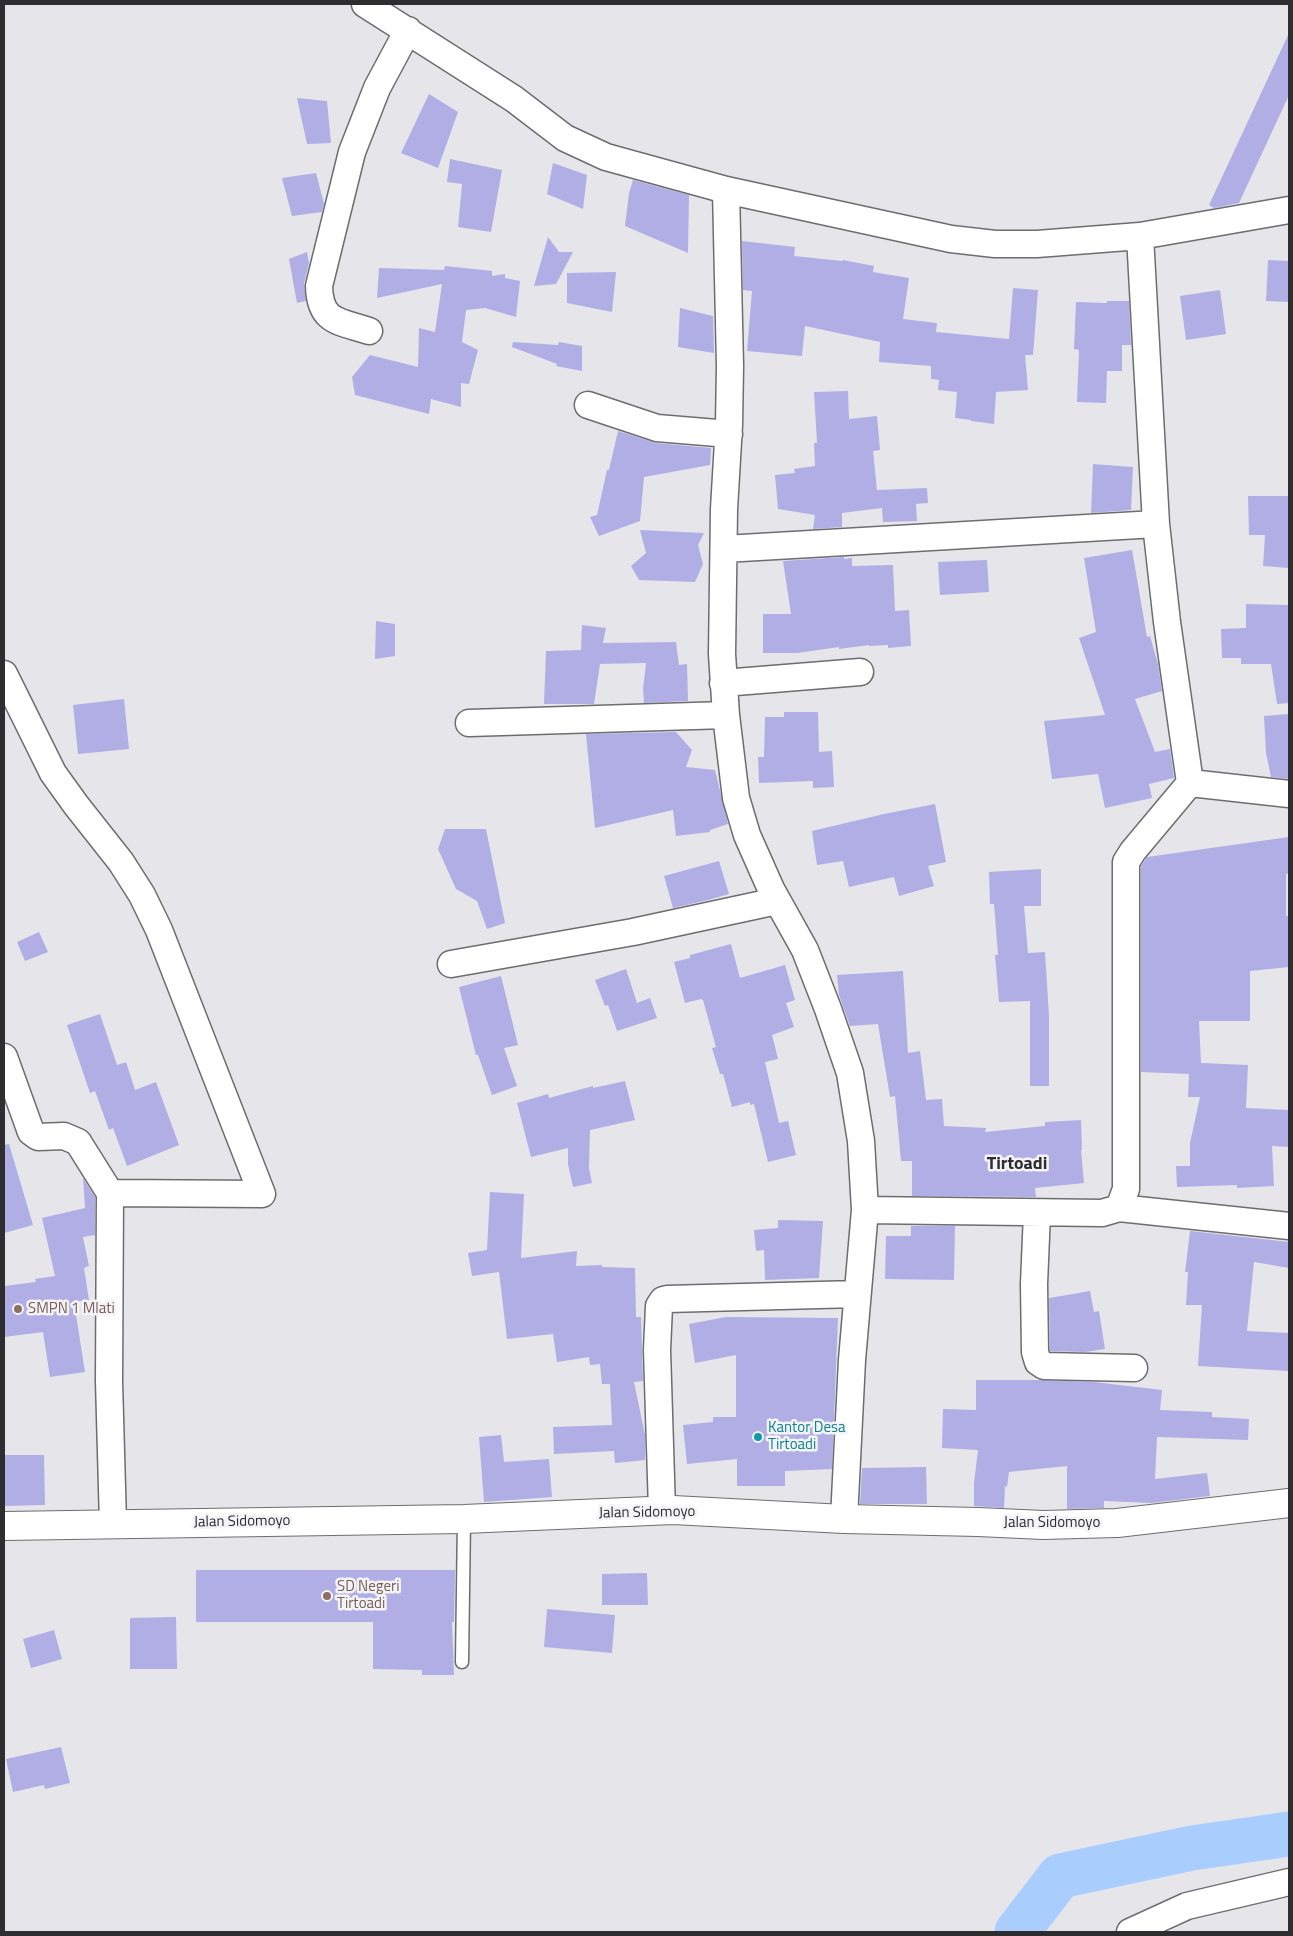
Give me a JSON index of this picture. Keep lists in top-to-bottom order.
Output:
{
  "streets": {
    "main road": ["Jalan Sidomoyo"]
  },
  "districts": ["Tirtoadi"],
  "places": ["SMPN 1 Mlati", "Kantor Desa Tirtoadi", "SD Negeri Tirtoadi"]
}
